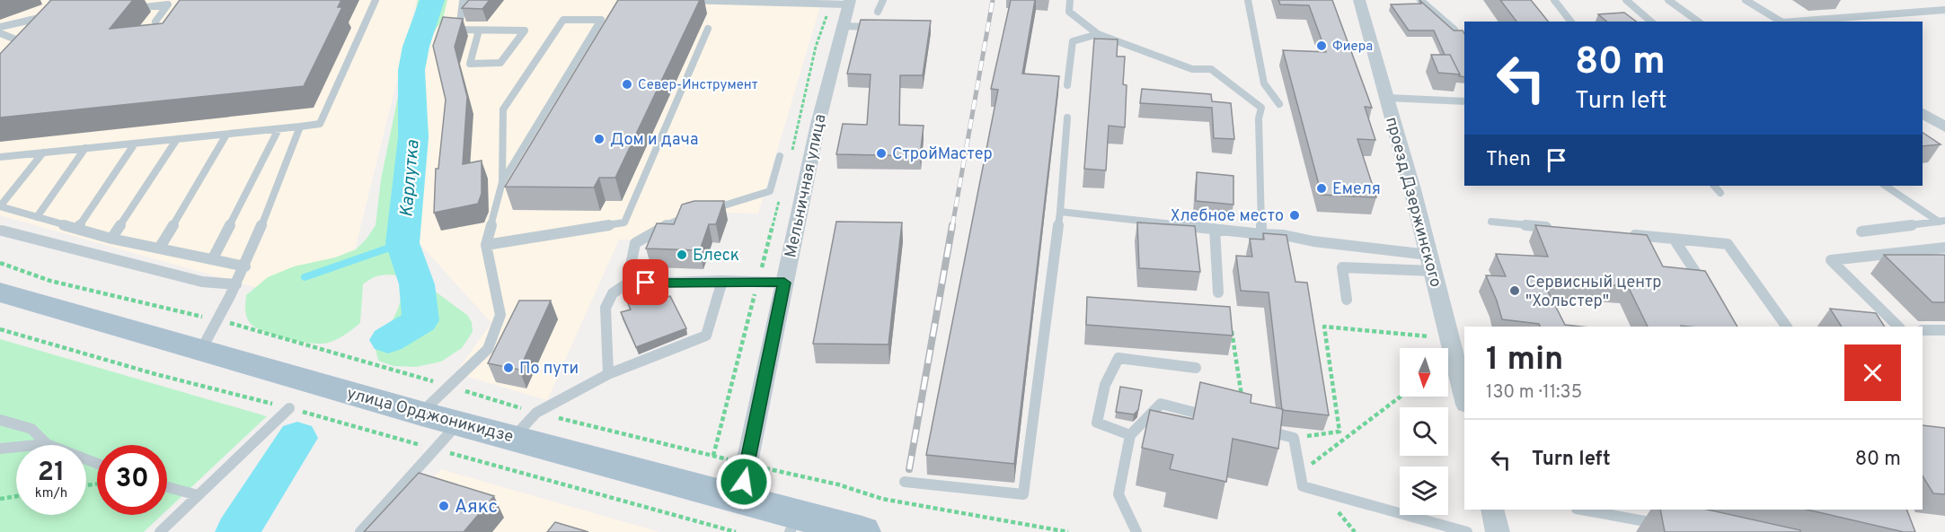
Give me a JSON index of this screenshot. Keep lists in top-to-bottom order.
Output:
{
  "streets": {
    "main road": ["улица Орджоникидзе"],
    "street": ["Мельничная улица", "проезд Дзержинского"]
  },
  "crossings": [
    ["Мельничная улица", "улица Орджоникидзе"]
  ],
  "water": ["Карлутка"],
  "places": [
    "Фиера",
    "Север-Инструмент",
    "Дом и дача",
    "СтройМастер",
    "Емеля",
    "Хлебное место",
    "Блеск",
    "Сервисный центр \"Хольстер\"",
    "По пути",
    "Аякс"
  ],
  "north": "bottom",
  "page": {
    "turn": ["80 m", "Turn left"],
    "then": "Then",
    "heading": ["1 min", "130 m · 11:35"],
    "list": [
      {
        "name": "Turn left",
        "value": "80 m"
      }
    ],
    "speed": "21 km/h",
    "limit": "30"
  }
}
